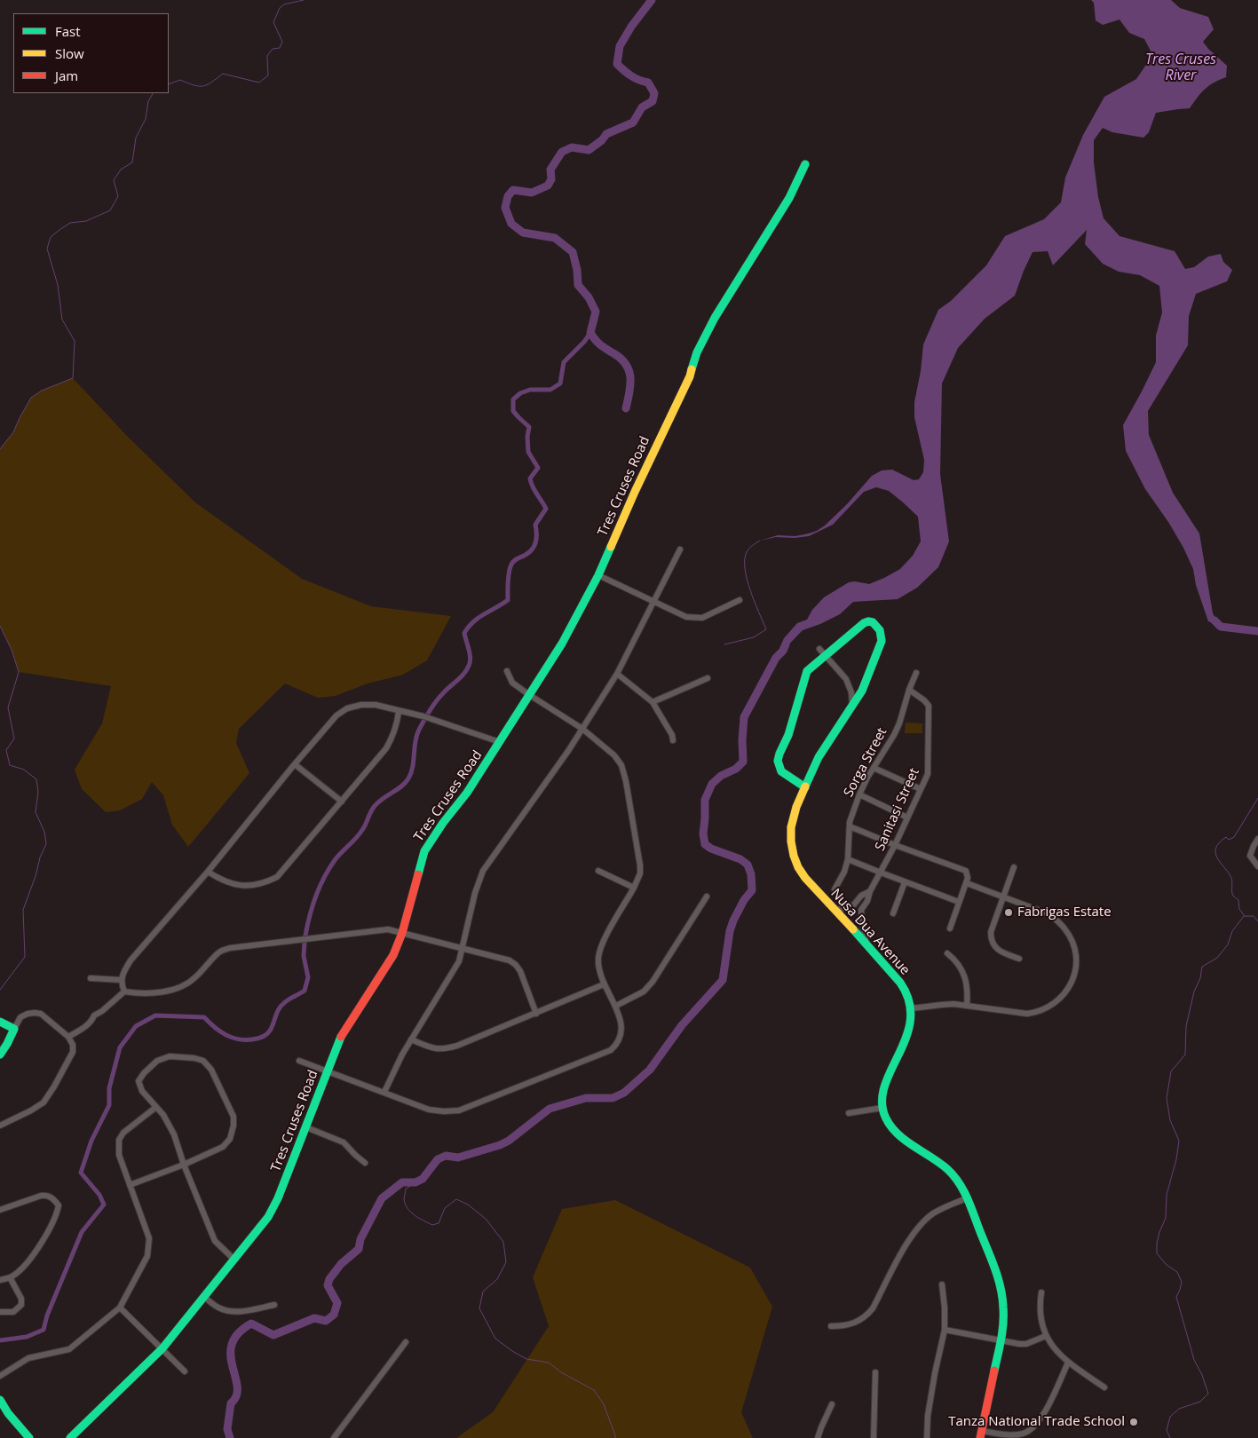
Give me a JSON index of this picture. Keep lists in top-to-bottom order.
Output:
{
  "streets": {
    "main road": ["Tres Cruses Road", "Nusa Dua Avenue"],
    "street": ["Sorga Street", "Sanitasi Street"]
  },
  "crossings": [
    ["Sorga Street", "Sanitasi Street"],
    ["Sanitasi Street", "Nusa Dua Avenue"]
  ],
  "water": ["Tres Cruses River"],
  "places": ["Fabrigas Estate", "Tanza National Trade School"],
  "legend": ["Fast", "Slow", "Jam"]
}
